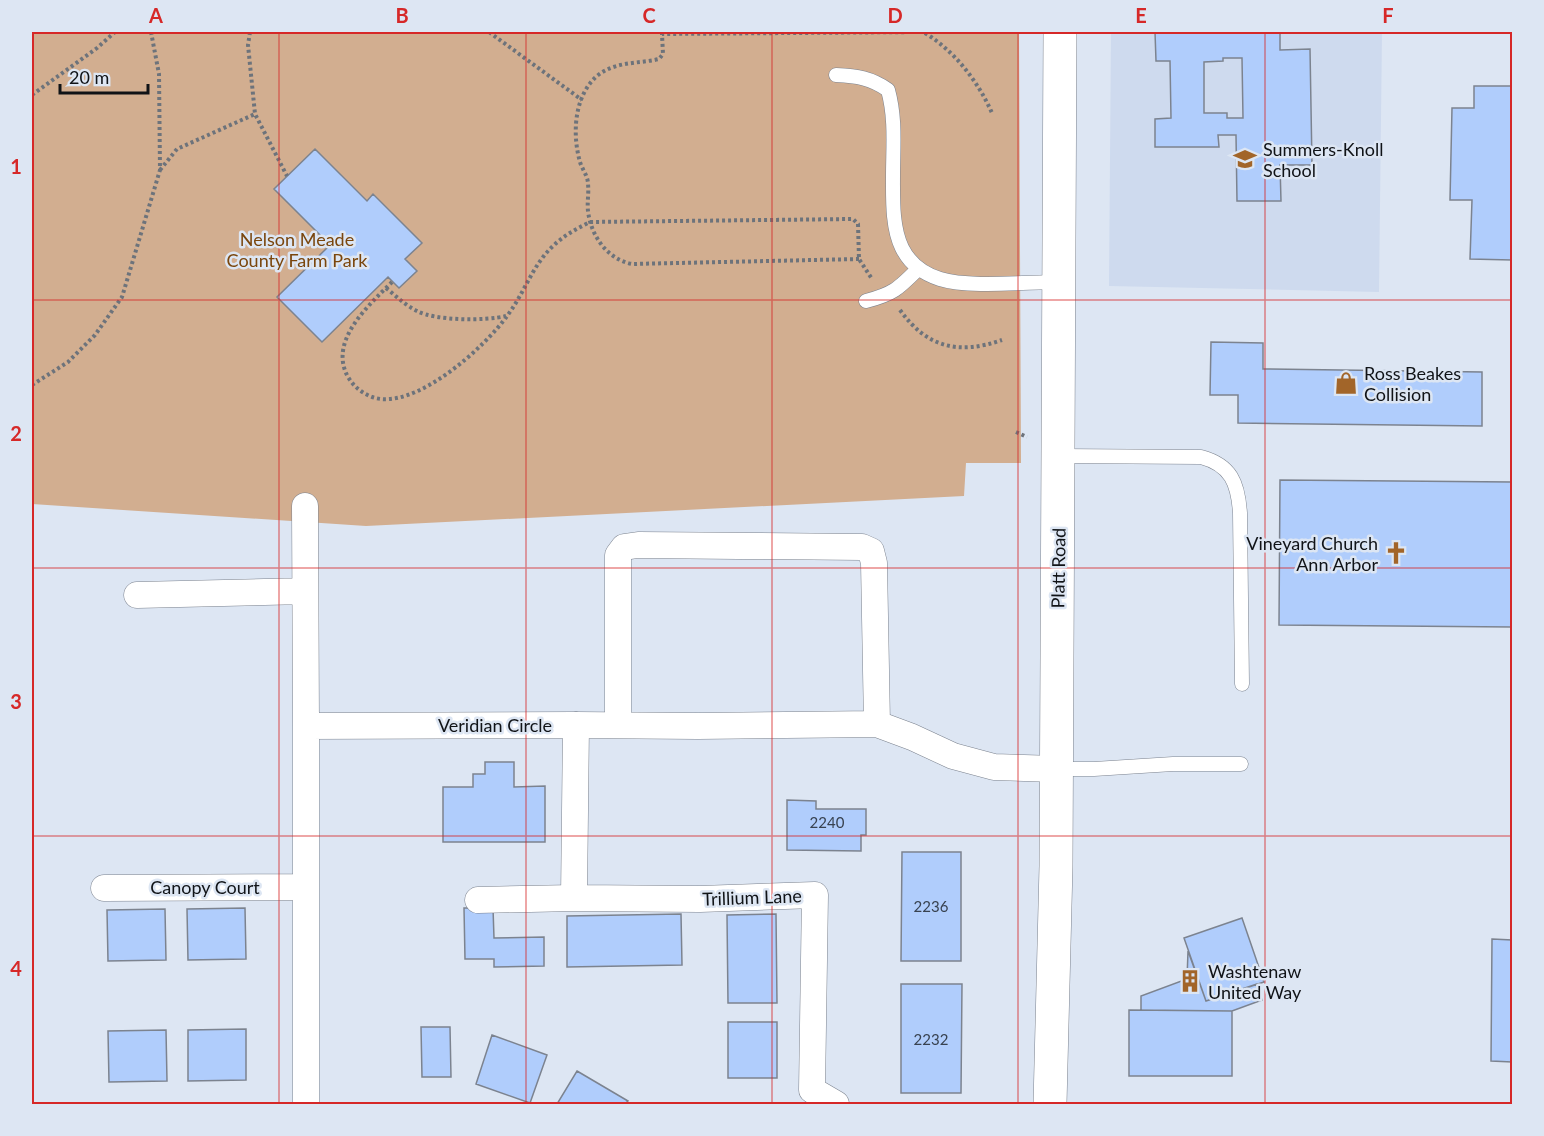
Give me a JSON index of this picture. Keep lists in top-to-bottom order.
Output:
{
  "streets": {
    "street": [
      "Platt Road",
      "Veridian Circle",
      "Canopy Court",
      "Trillium Lane"
    ]
  },
  "crossings": [
    ["Platt Road", "Veridian Circle"]
  ],
  "parks": ["Nelson Meade County Farm Park"],
  "places": {
    "school or university": ["Summers-Knoll School"],
    "shop": ["Ross Beakes Collision"],
    "church": ["Vineyard Church Ann Arbor"],
    "building": ["Washtenaw United Way"]
  },
  "house_numbers": ["2240", "2236", "2232"],
  "scale_bar": "20 m",
  "grid": {
    "columns": [
      "A",
      "B",
      "C",
      "D",
      "E",
      "F"
    ],
    "rows": [
      "1",
      "2",
      "3",
      "4"
    ]
  }
}
